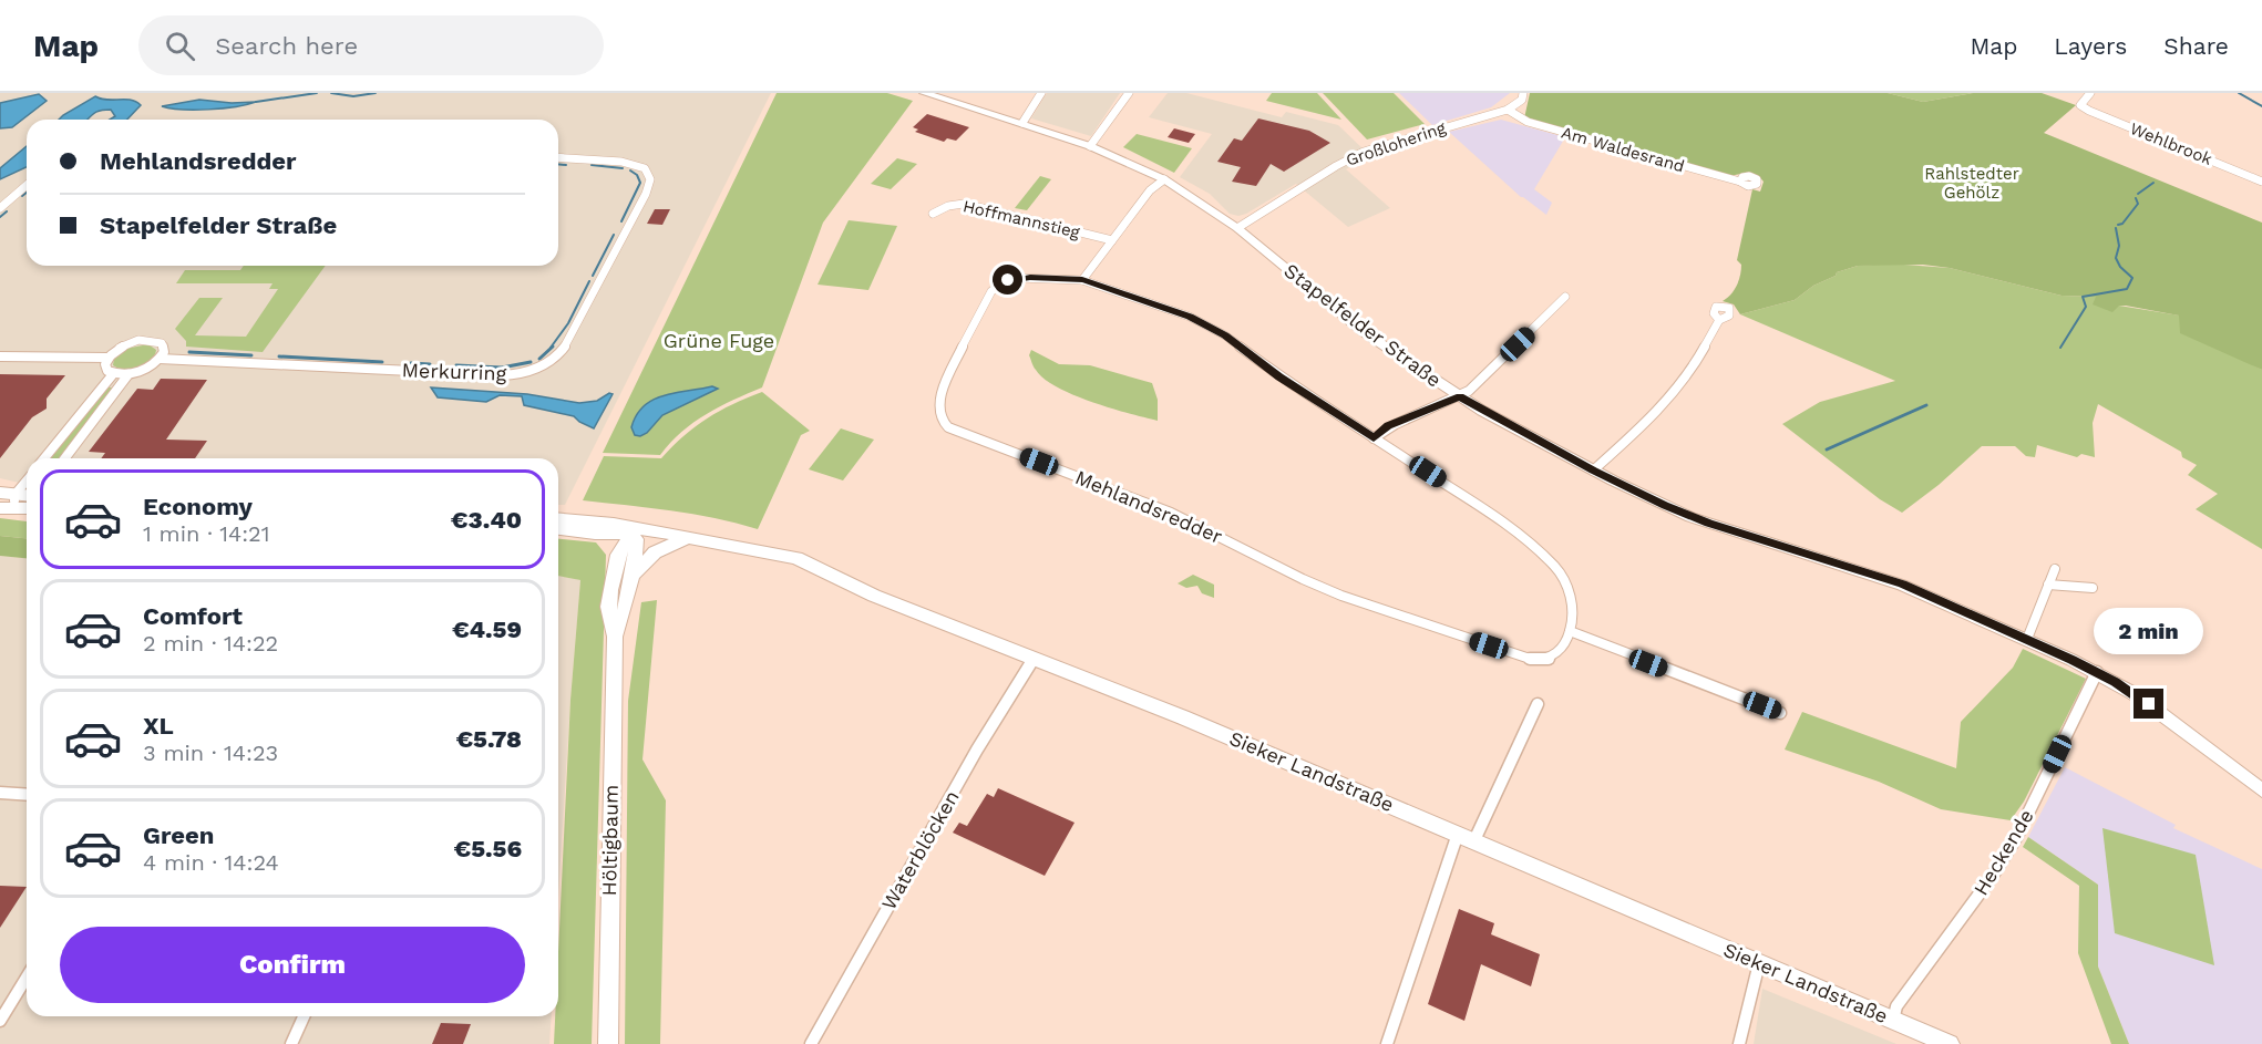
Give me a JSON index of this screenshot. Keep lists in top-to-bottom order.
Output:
{
  "streets": {
    "main road": ["Sieker Landstraße", "Höltigbaum"],
    "street": [
      "Großlohering",
      "Wehlbrook",
      "Am Waldesrand",
      "Hoffmannstieg",
      "Stapelfelder Straße",
      "Merkurring",
      "Mehlandsredder",
      "Waterblöcken",
      "Heckende"
    ]
  },
  "crossings": [
    ["Großlohering", "Am Waldesrand"],
    ["Großlohering", "Stapelfelder Straße"],
    ["Hoffmannstieg", "Stapelfelder Straße"],
    ["Hoffmannstieg", "Mehlandsredder"],
    ["Stapelfelder Straße", "Heckende"],
    ["Sieker Landstraße", "Waterblöcken"],
    ["Sieker Landstraße", "Heckende"]
  ],
  "parks": ["Rahlstedter Gehölz", "Grüne Fuge"],
  "page": {
    "header": "Map",
    "search": "Search here",
    "nav": ["Map", "Layers", "Share"],
    "banner": ["Mehlandsredder", "Stapelfelder Straße"],
    "list": [
      {
        "name": "Economy",
        "note": "1 min · 14:21",
        "value": "€3.40"
      },
      {
        "name": "Comfort",
        "note": "2 min · 14:22",
        "value": "€4.59"
      },
      {
        "name": "XL",
        "note": "3 min · 14:23",
        "value": "€5.78"
      },
      {
        "name": "Green",
        "note": "4 min · 14:24",
        "value": "€5.56"
      }
    ],
    "bubble": "2 min",
    "buttons": "Confirm"
  }
}
